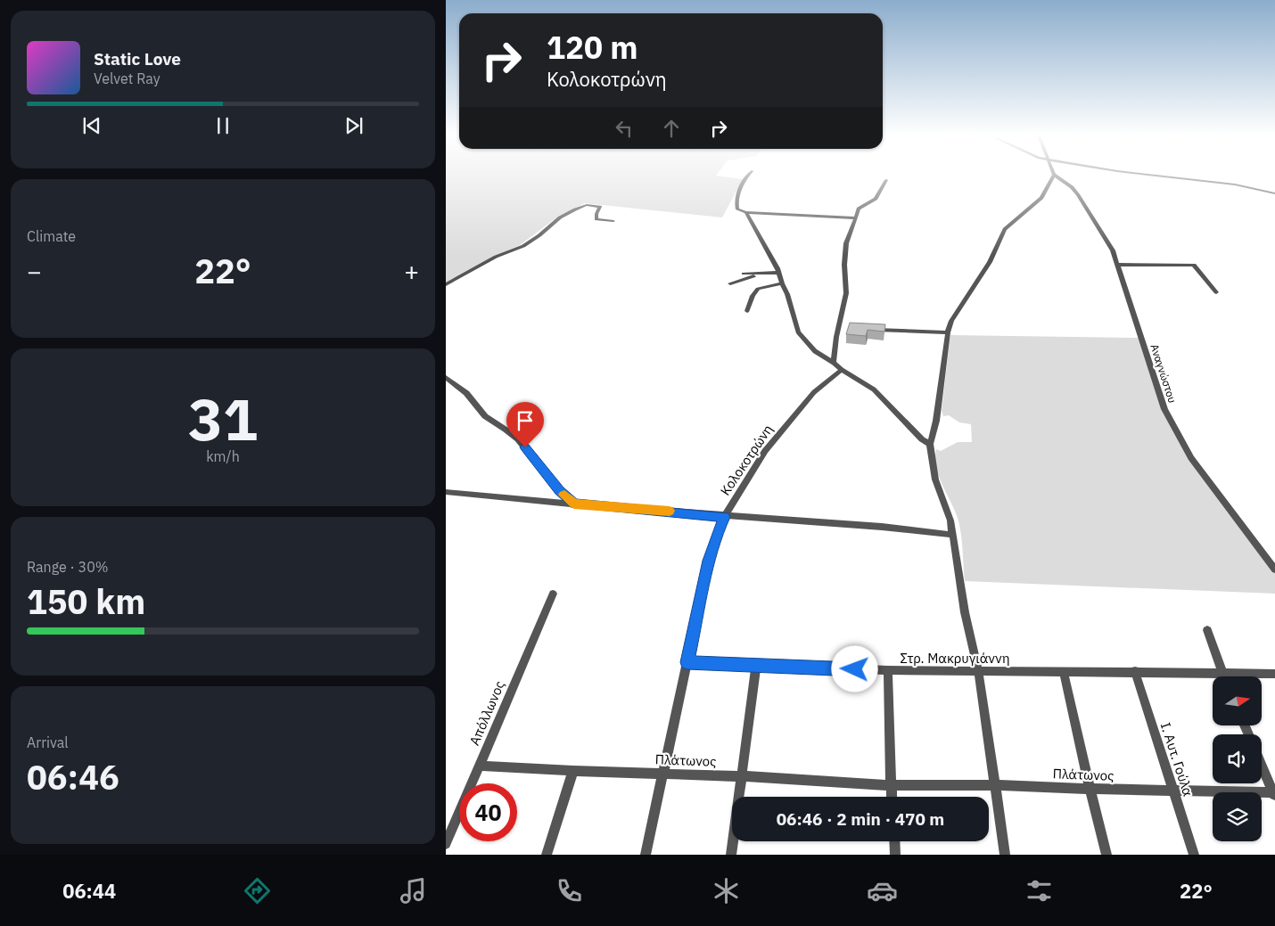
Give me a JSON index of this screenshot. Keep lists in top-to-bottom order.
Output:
{
  "streets": {
    "street": [
      "Αναγνώστου",
      "Κολοκοτρώνη",
      "Στρ. Μακρυγιάννη",
      "Απόλλωνος",
      "Ι. Αυτ. Γούλα",
      "Πλάτωνος"
    ]
  },
  "crossings": [
    ["Κολοκοτρώνη", "Στρ. Μακρυγιάννη"],
    ["Κολοκοτρώνη", "Πλάτωνος"],
    ["Στρ. Μακρυγιάννη", "Ι. Αυτ. Γούλα"],
    ["Απόλλωνος", "Πλάτωνος"],
    ["Ι. Αυτ. Γούλα", "Πλάτωνος"]
  ],
  "north": "right",
  "page": {
    "turn": ["120 m", "Κολοκοτρώνη"],
    "song": ["Static Love", "Velvet Ray"],
    "tile": [
      "Climate",
      ["31", "km/h"],
      ["Range · 30%", "150 km"],
      ["Arrival", "06:46"]
    ],
    "heat": ["−", "22°", "+"],
    "limit": "40",
    "trip": "06:46 · 2 min · 470 m",
    "tabs": ["06:44", "22°"]
  }
}
